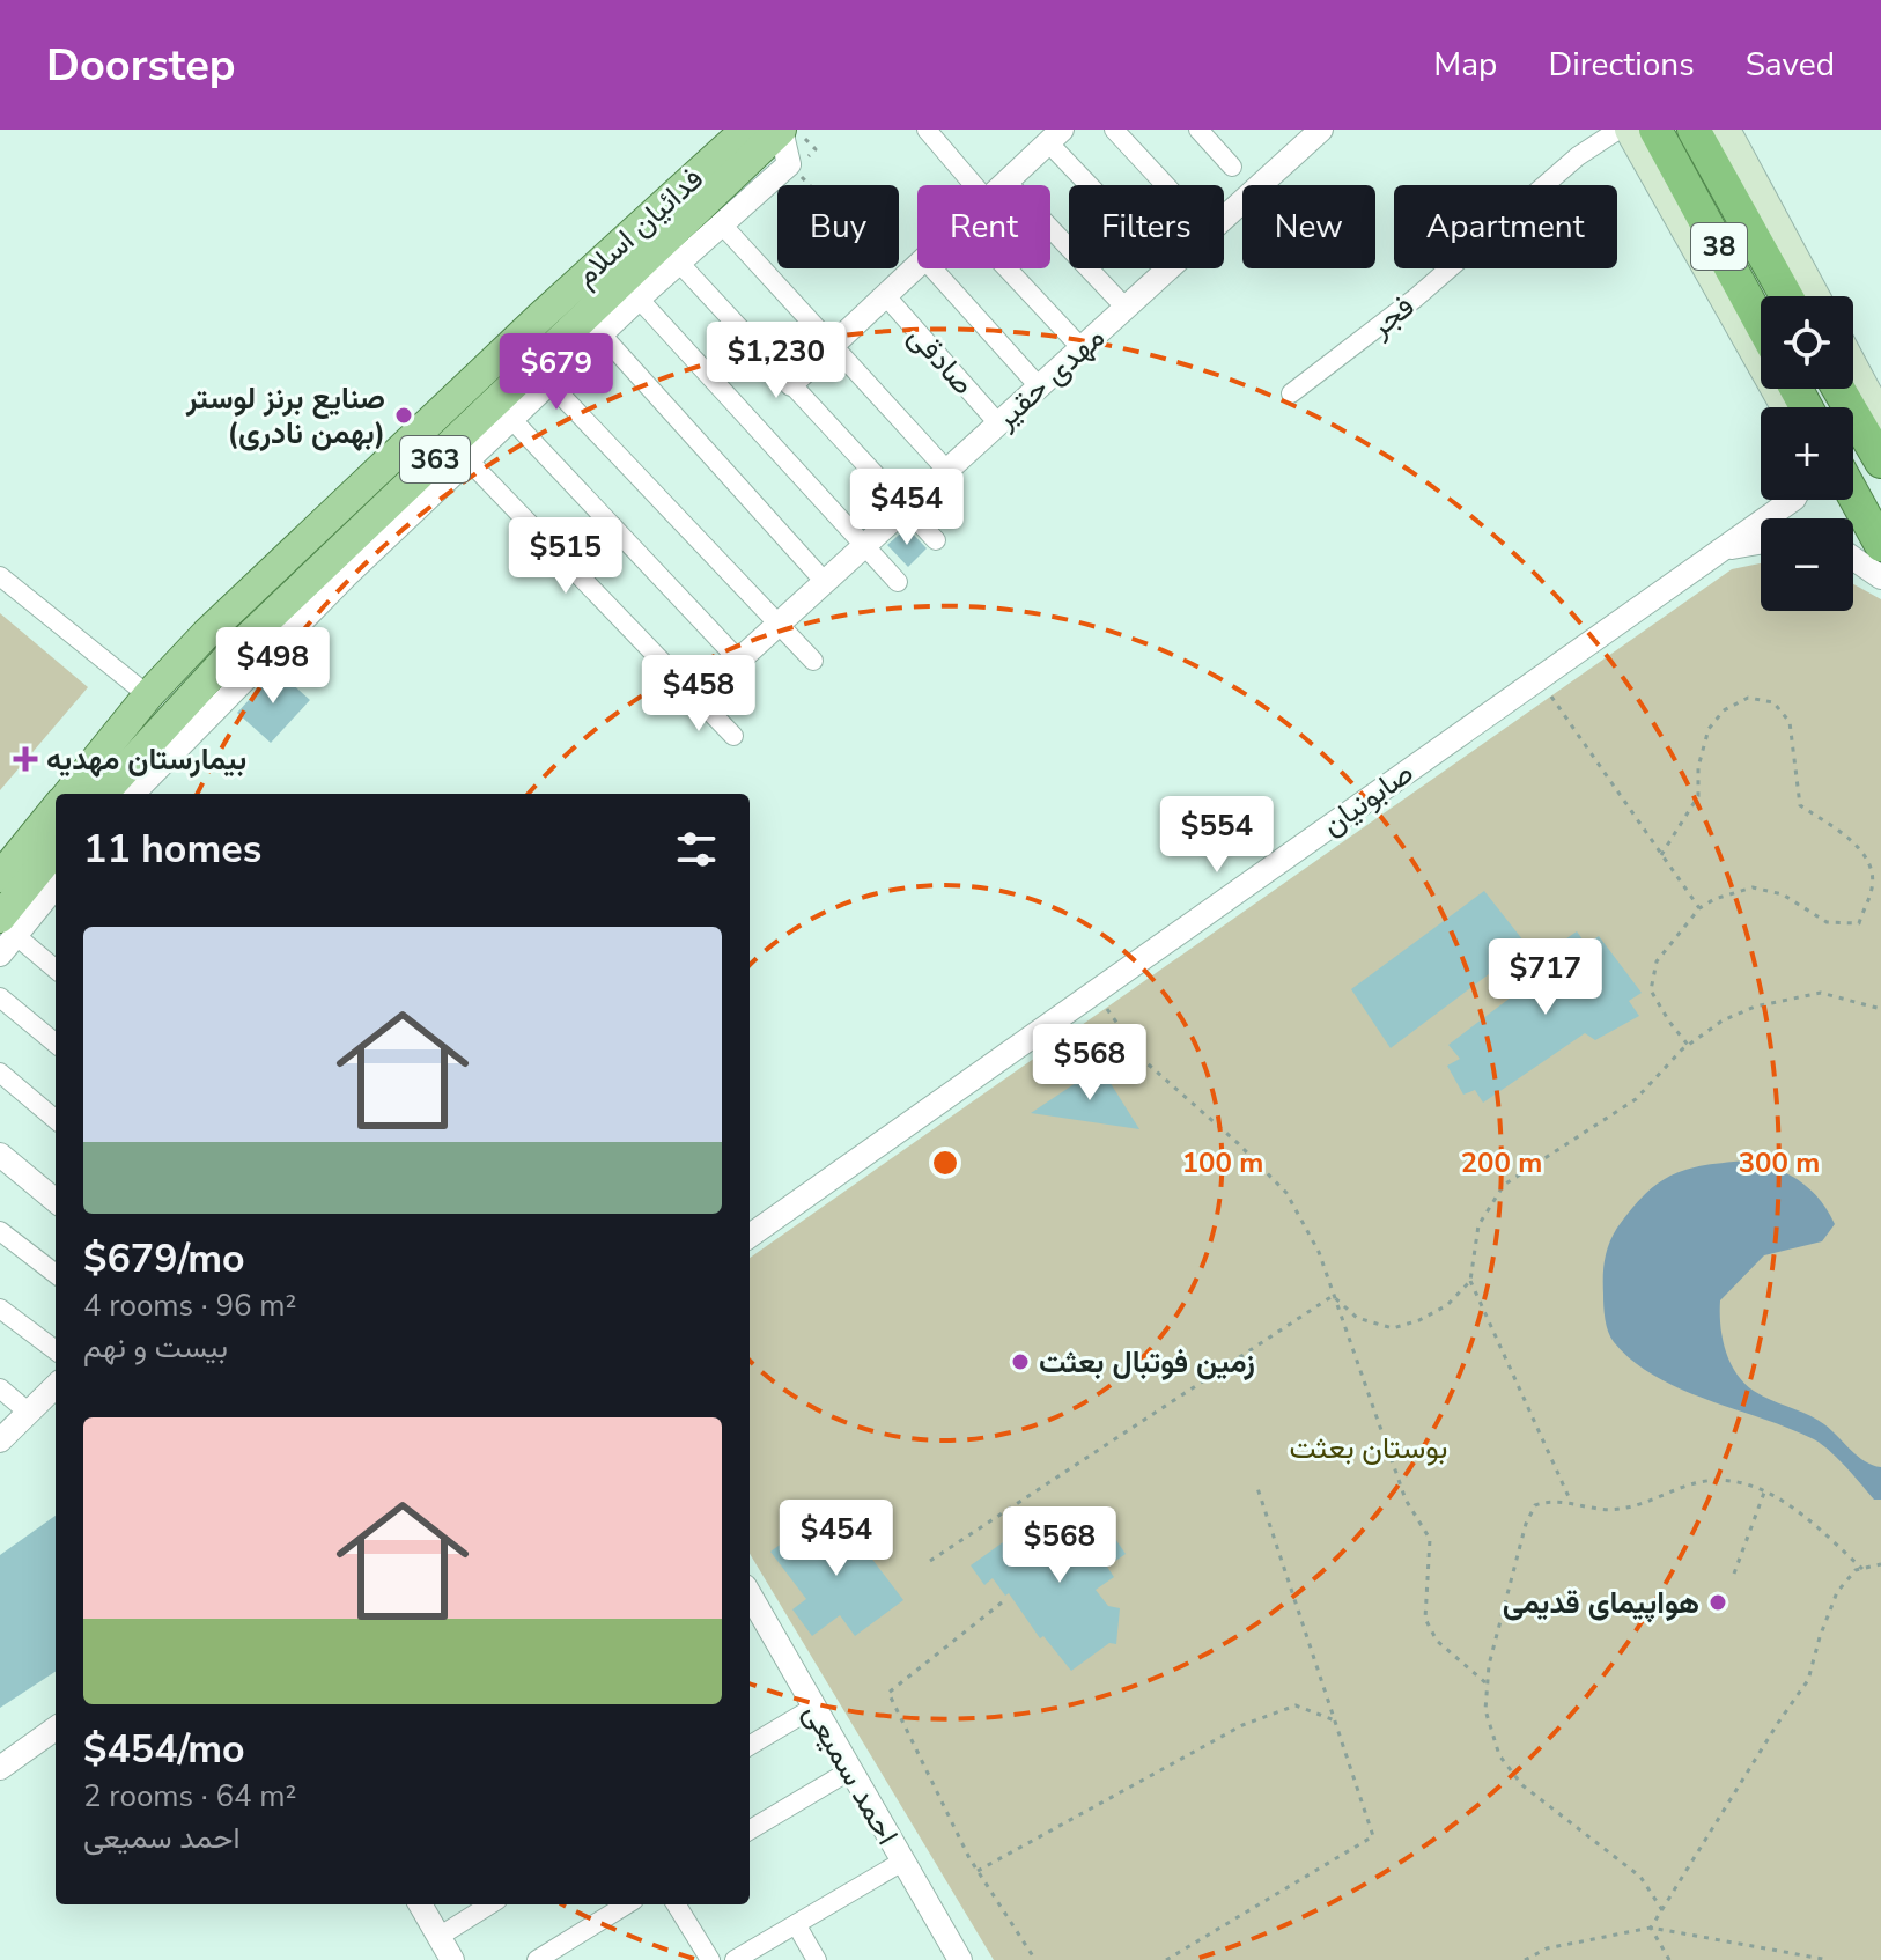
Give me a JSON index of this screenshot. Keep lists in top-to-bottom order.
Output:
{
  "streets": {
    "highway": ["38"],
    "main road": ["فدائیان اسلام", "363"],
    "street": [
      "فجر",
      "صادقی",
      "مهدی حقیر",
      "صابونیان",
      "احمد سمیعی"
    ]
  },
  "crossings": [
    ["صادقی", "مهدی حقیر"]
  ],
  "parks": ["بوستان بعثت"],
  "places": {
    "other": ["صنایع برنز لوستر (بهمن نادری)", "زمین فوتبال بعثت", "هواپیمای قدیمی"],
    "health": ["بیمارستان مهدیه"]
  },
  "page": {
    "header": "Doorstep",
    "nav": ["Map", "Directions", "Saved"],
    "chip": [
      "Buy",
      "Rent",
      "Filters",
      "New",
      "Apartment"
    ],
    "map_buttons": ["+", "−"],
    "price": [
      "$1,230",
      "$679",
      "$454",
      "$515",
      "$498",
      "$458",
      "$554",
      "$717",
      "$568",
      "$454",
      "$568"
    ],
    "heading": "11 homes",
    "list": [
      {
        "name": "$679/mo",
        "note": "4 rooms · 96 m² · بیست و نهم"
      },
      {
        "name": "$454/mo",
        "note": "2 rooms · 64 m² · احمد سمیعی"
      }
    ]
  },
  "rings": ["100 m", "200 m", "300 m"]
}
